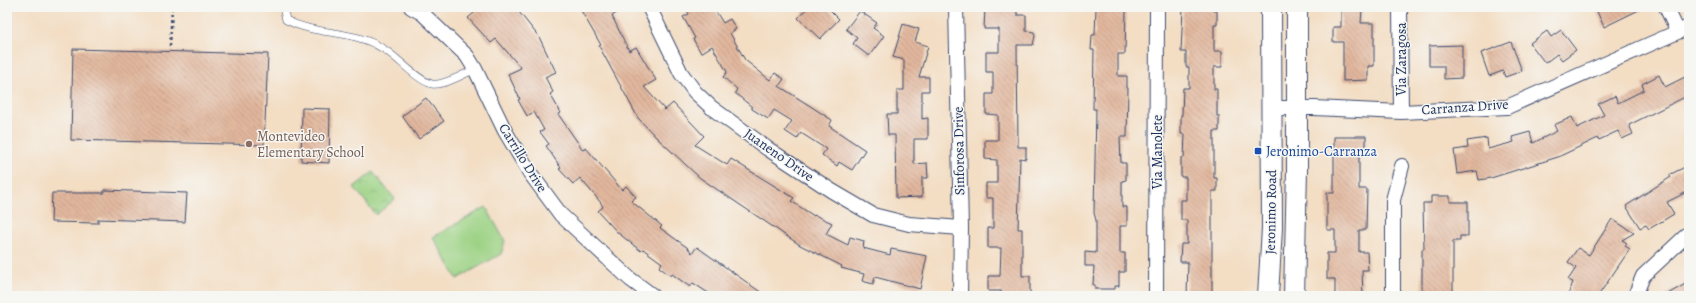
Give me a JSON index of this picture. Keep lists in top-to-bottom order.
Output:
{
  "streets": {
    "main road": ["Jeronimo Road"],
    "street": [
      "Via Zaragosa",
      "Carranza Drive",
      "Sinforosa Drive",
      "Via Manolete",
      "Juaneno Drive",
      "Carrillo Drive"
    ]
  },
  "crossings": [
    ["Via Zaragosa", "Carranza Drive"],
    ["Carranza Drive", "Jeronimo Road"],
    ["Sinforosa Drive", "Juaneno Drive"]
  ],
  "places": {
    "other": ["Montevideo Elementary School"],
    "transit": ["Jeronimo-Carranza"]
  }
}
